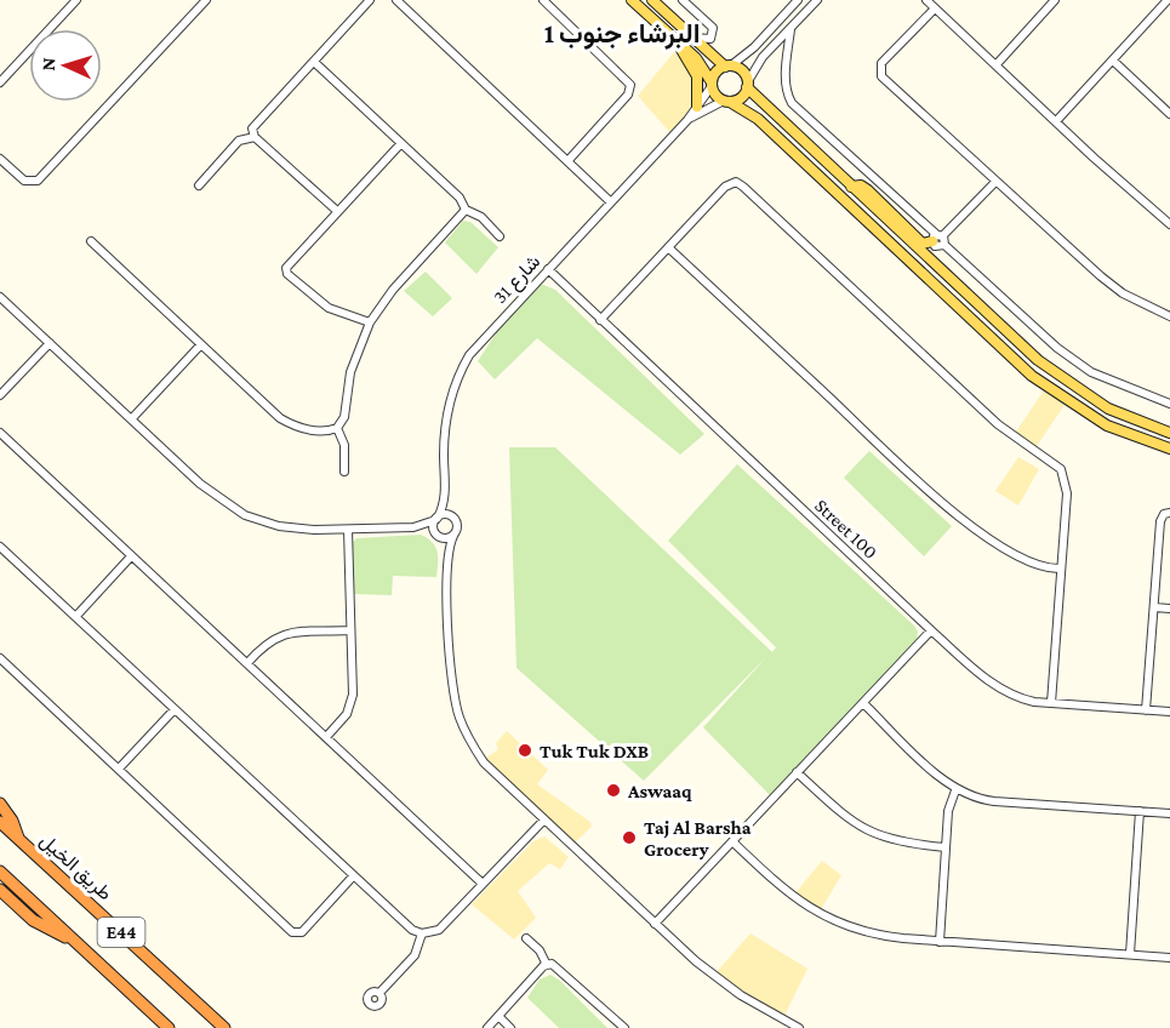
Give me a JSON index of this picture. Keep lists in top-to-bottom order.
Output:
{
  "streets": {
    "highway": ["طريق الخيل", "E44"],
    "street": ["شارع 31", "Street 100"]
  },
  "crossings": [
    ["شارع 31", "Street 100"]
  ],
  "districts": ["البرشاء جنوب 1"],
  "places": ["Tuk Tuk DXB", "Aswaaq", "Taj Al Barsha Grocery"],
  "north": "left"
}
